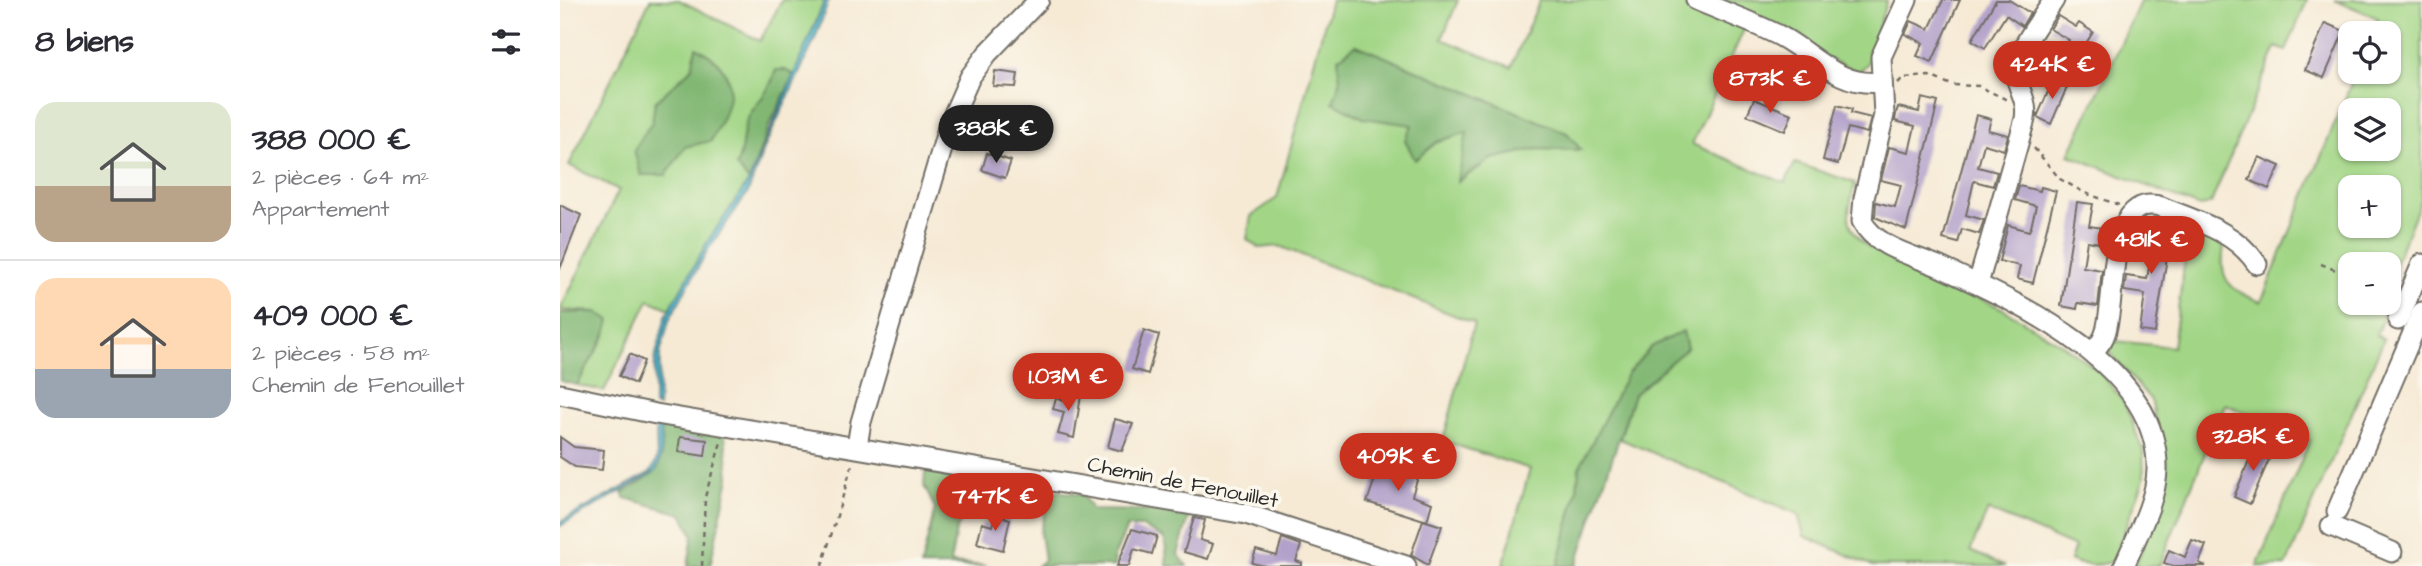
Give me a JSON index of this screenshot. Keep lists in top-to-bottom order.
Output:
{
  "streets": {
    "street": ["Chemin de Fenouillet"]
  },
  "page": {
    "heading": "8 biens",
    "map_buttons": ["+", "−"],
    "price": [
      "424K €",
      "873K €",
      "388K €",
      "481K €",
      "1.03M €",
      "328K €",
      "409K €",
      "747K €"
    ],
    "list": [
      {
        "name": "388 000 €",
        "note": "2 pièces · 64 m² · Appartement"
      },
      {
        "name": "409 000 €",
        "note": "2 pièces · 58 m² · Chemin de Fenouillet"
      }
    ]
  }
}
